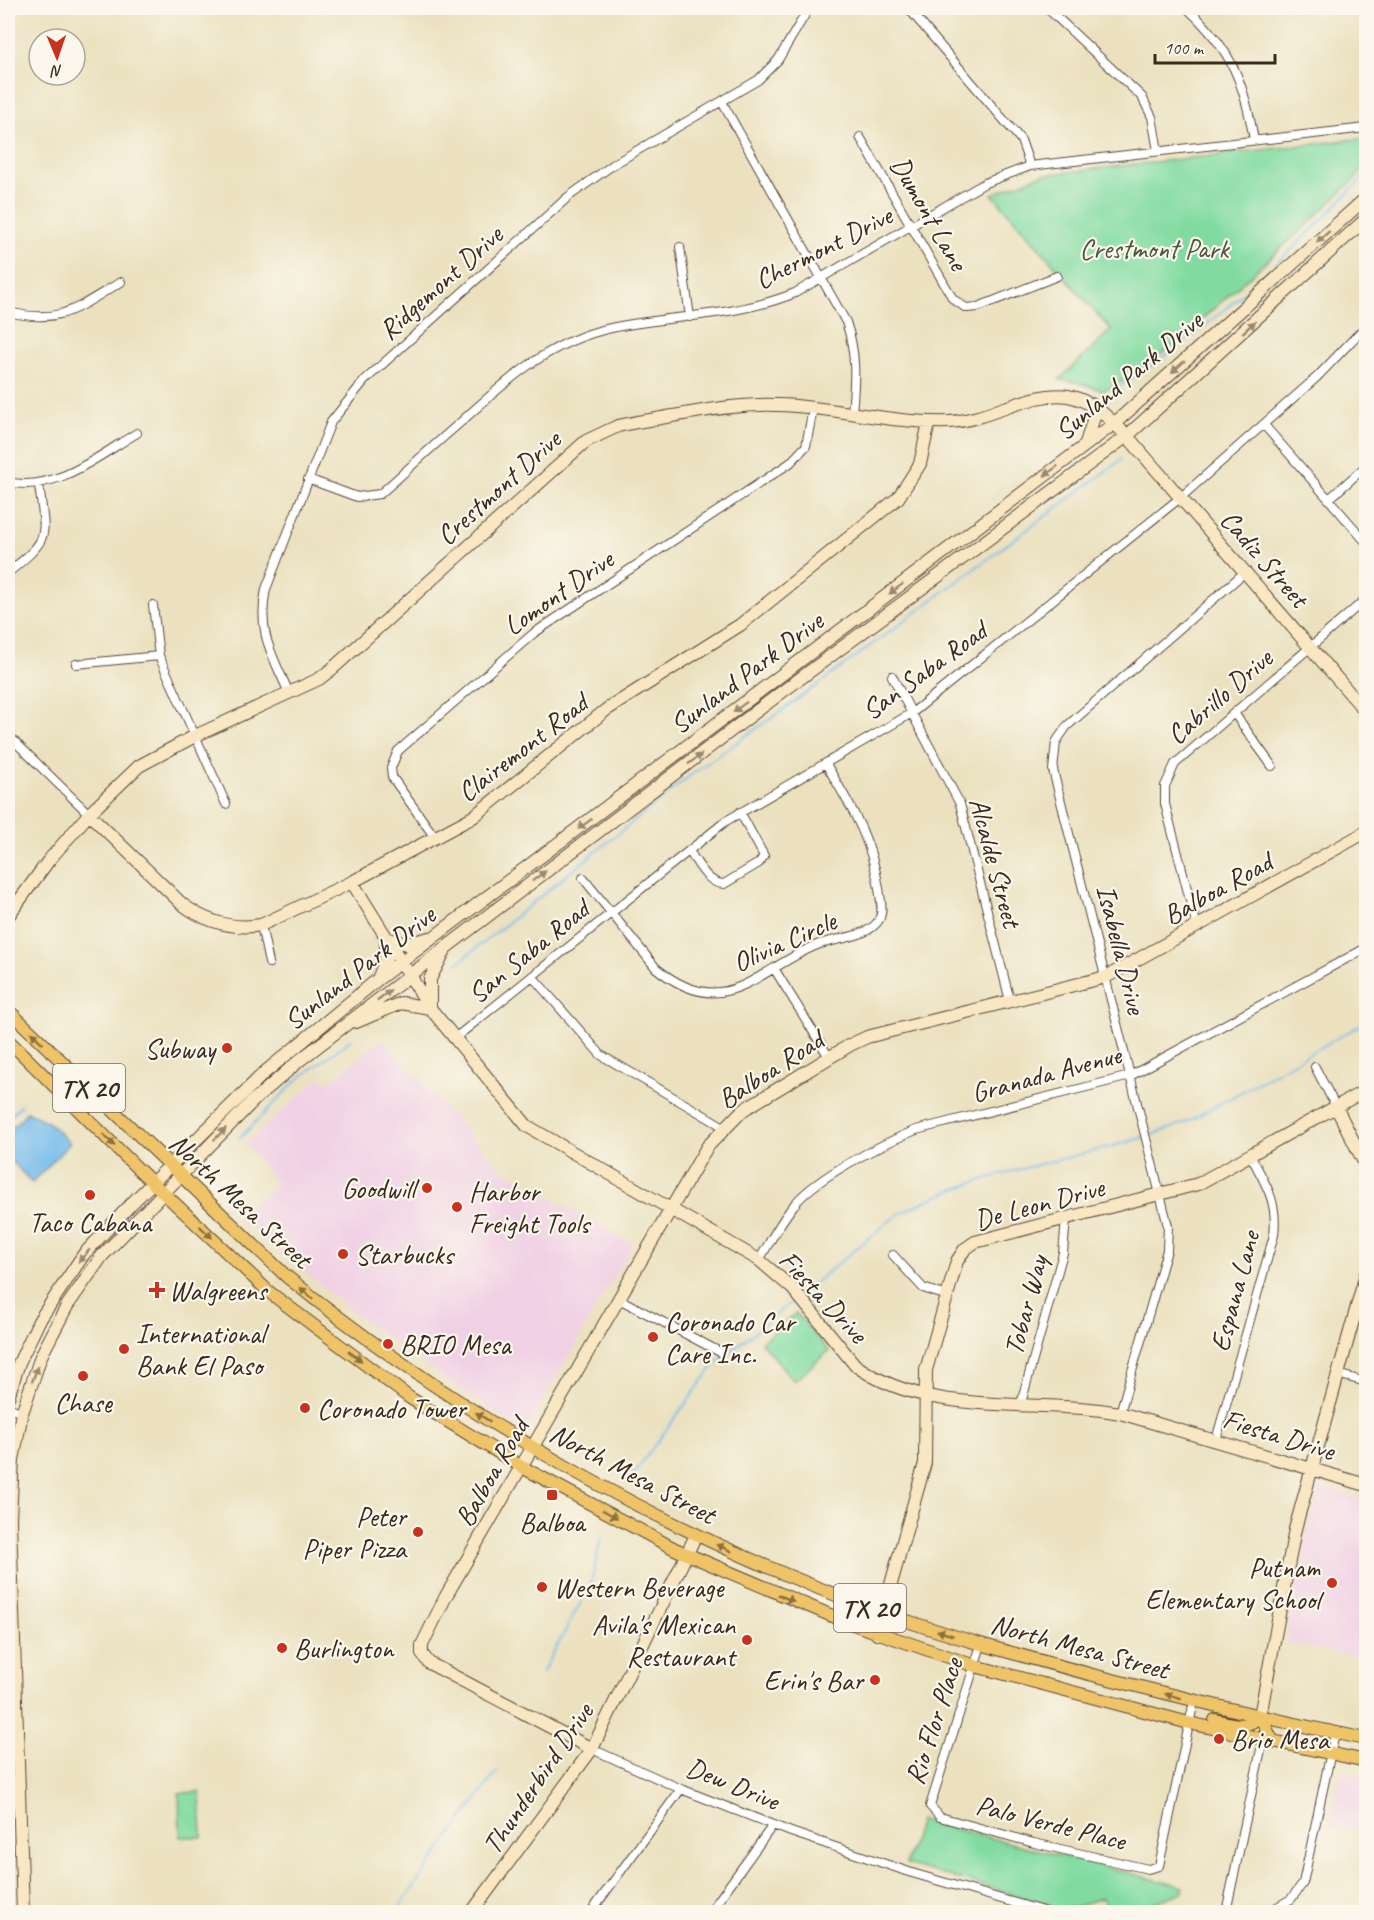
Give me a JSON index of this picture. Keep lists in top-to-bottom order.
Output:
{
  "streets": {
    "main road": ["TX 20", "North Mesa Street"],
    "street": [
      "Dumont Lane",
      "Chermont Drive",
      "Ridgemont Drive",
      "Sunland Park Drive",
      "Crestmont Drive",
      "Cadiz Street",
      "Lomont Drive",
      "San Saba Road",
      "Cabrillo Drive",
      "Clairemont Road",
      "Alcalde Street",
      "Balboa Road",
      "Olivia Circle",
      "Isabella Drive",
      "Granada Avenue",
      "De Leon Drive",
      "Espana Lane",
      "Fiesta Drive",
      "Tobar Way",
      "Rio Flor Place",
      "Thunderbird Drive",
      "Dew Drive",
      "Palo Verde Place"
    ]
  },
  "crossings": [
    ["Dumont Lane", "Chermont Drive"],
    ["Chermont Drive", "Ridgemont Drive"],
    ["Ridgemont Drive", "Crestmont Drive"],
    ["Sunland Park Drive", "Crestmont Drive"],
    ["Sunland Park Drive", "Cadiz Street"],
    ["Sunland Park Drive", "North Mesa Street"],
    ["Sunland Park Drive", "Fiesta Drive"],
    ["Crestmont Drive", "Cadiz Street"],
    ["Crestmont Drive", "Lomont Drive"],
    ["Crestmont Drive", "Clairemont Road"],
    ["Cadiz Street", "San Saba Road"],
    ["Cadiz Street", "Cabrillo Drive"],
    ["Cadiz Street", "Isabella Drive"],
    ["Lomont Drive", "Clairemont Road"],
    ["San Saba Road", "Alcalde Street"],
    ["San Saba Road", "Olivia Circle"],
    ["San Saba Road", "Fiesta Drive"],
    ["Cabrillo Drive", "Balboa Road"],
    ["Clairemont Road", "Fiesta Drive"],
    ["Alcalde Street", "Balboa Road"],
    ["Balboa Road", "Isabella Drive"],
    ["Balboa Road", "North Mesa Street"],
    ["Balboa Road", "Fiesta Drive"],
    ["Balboa Road", "Dew Drive"],
    ["Isabella Drive", "Granada Avenue"],
    ["Isabella Drive", "De Leon Drive"],
    ["Isabella Drive", "Fiesta Drive"],
    ["Granada Avenue", "Fiesta Drive"],
    ["North Mesa Street", "De Leon Drive"],
    ["North Mesa Street", "Rio Flor Place"],
    ["North Mesa Street", "Thunderbird Drive"],
    ["North Mesa Street", "Palo Verde Place"],
    ["De Leon Drive", "Espana Lane"],
    ["De Leon Drive", "Fiesta Drive"],
    ["De Leon Drive", "Tobar Way"],
    ["Espana Lane", "Fiesta Drive"],
    ["Fiesta Drive", "Tobar Way"],
    ["Rio Flor Place", "Palo Verde Place"],
    ["Thunderbird Drive", "Dew Drive"]
  ],
  "parks": ["Crestmont Park"],
  "places": {
    "other": [
      "Subway",
      "Goodwill",
      "Taco Cabana",
      "Harbor Freight Tools",
      "Starbucks",
      "Coronado Car Care Inc.",
      "BRIO Mesa",
      "International Bank El Paso",
      "Chase",
      "Coronado Tower",
      "Peter Piper Pizza",
      "Putnam Elementary School",
      "Western Beverage",
      "Avila's Mexican Restaurant",
      "Burlington",
      "Erin's Bar",
      "Brio Mesa"
    ],
    "health": ["Walgreens"],
    "transit": ["Balboa"]
  },
  "scale_bar": "100 m",
  "north": "bottom"
}
